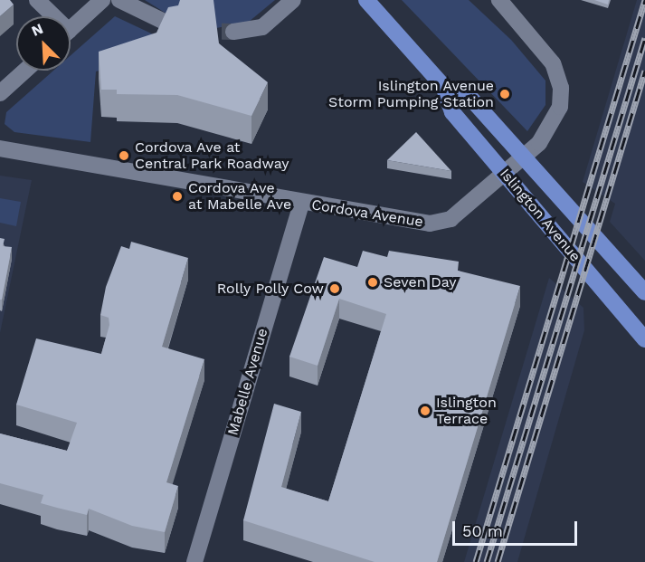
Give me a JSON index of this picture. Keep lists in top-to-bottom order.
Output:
{
  "streets": {
    "main road": ["Islington Avenue"],
    "street": ["Cordova Avenue", "Mabelle Avenue"]
  },
  "crossings": [
    ["Cordova Avenue", "Mabelle Avenue"]
  ],
  "places": [
    "Islington Avenue Storm Pumping Station",
    "Cordova Ave at Central Park Roadway",
    "Cordova Ave at Mabelle Ave",
    "Seven Day",
    "Rolly Polly Cow",
    "Islington Terrace"
  ],
  "scale_bar": "50 m",
  "north": "top left"
}
